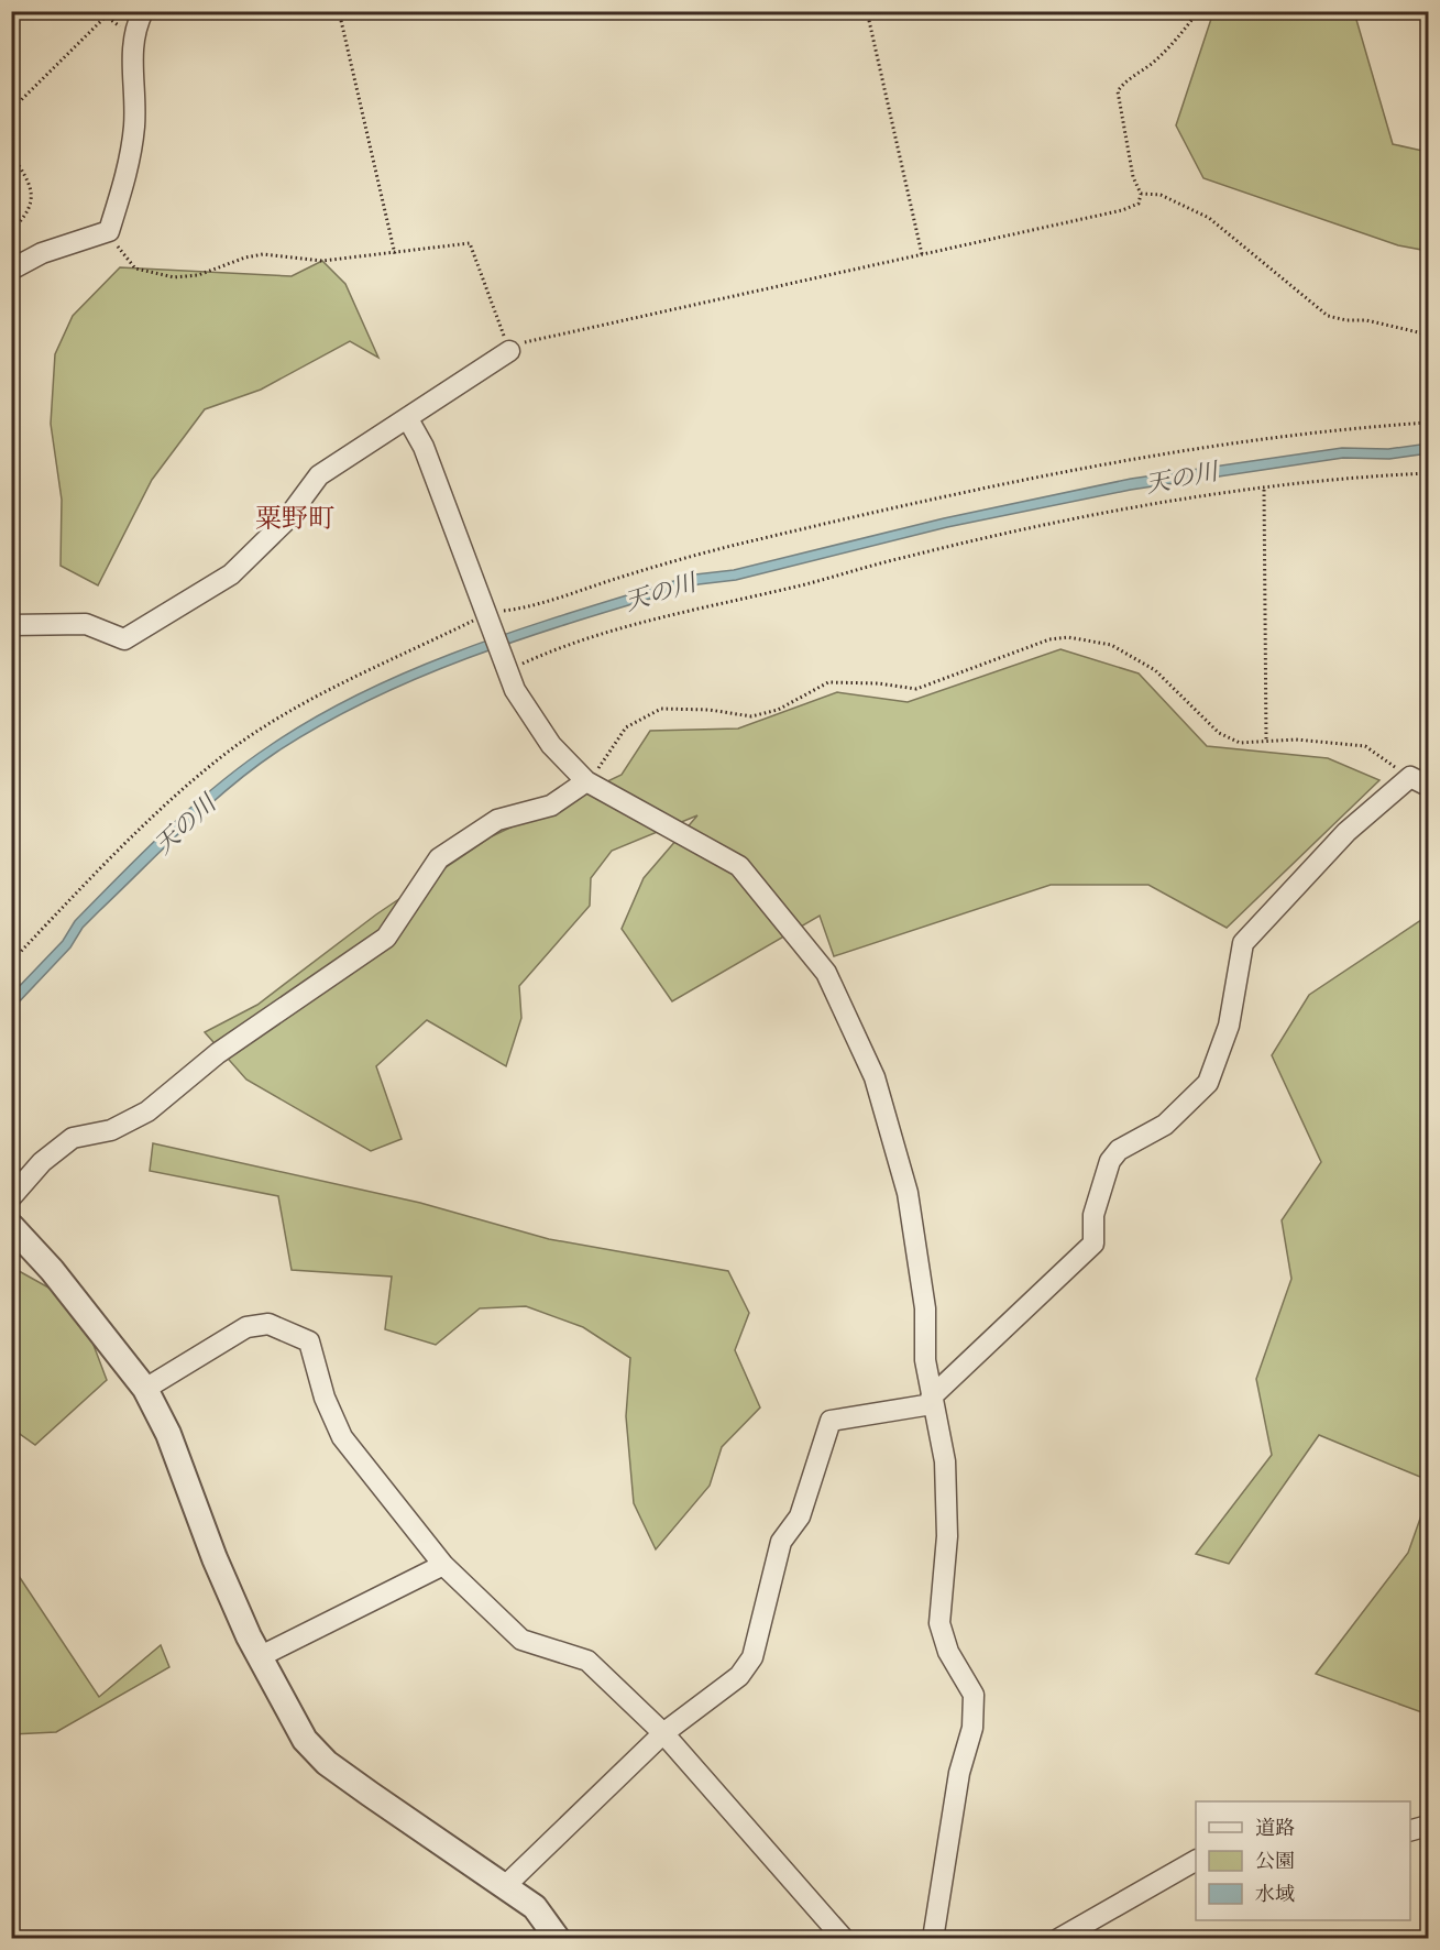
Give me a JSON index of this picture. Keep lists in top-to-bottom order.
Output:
{
  "districts": ["粟野町"],
  "water": ["天の川"],
  "legend": ["道路", "公園", "水域"]
}
